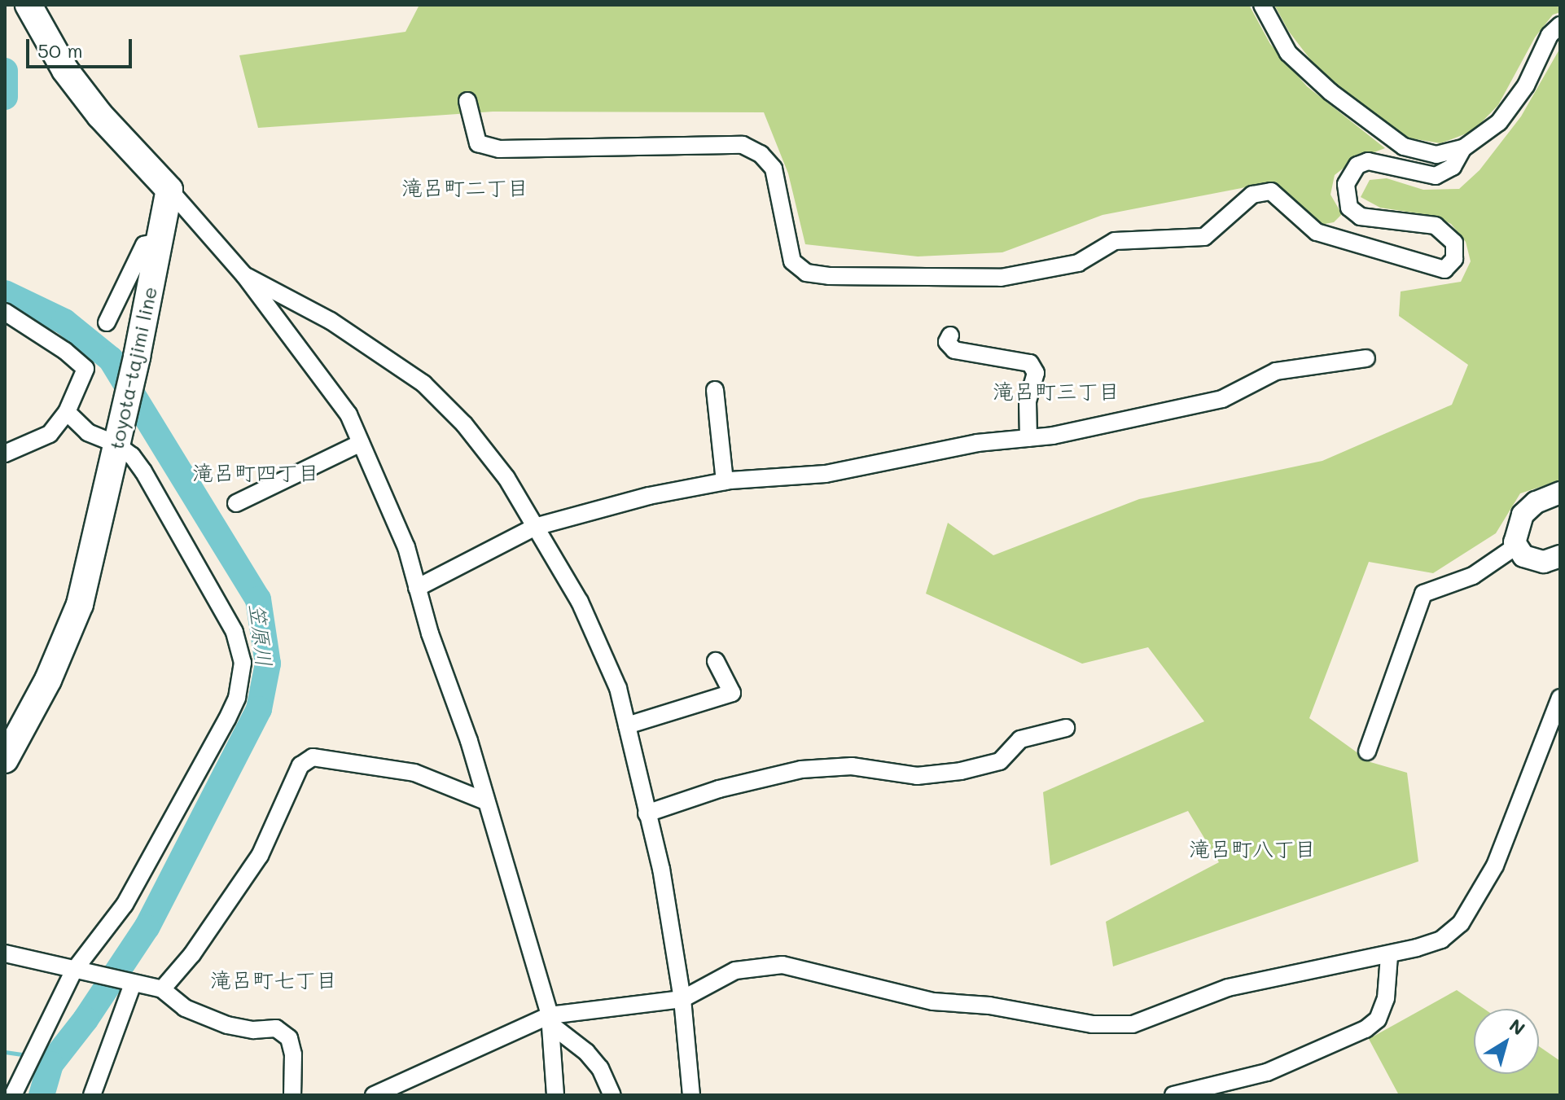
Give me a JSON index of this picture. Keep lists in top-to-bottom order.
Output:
{
  "streets": {
    "main road": ["toyota-tajimi line"]
  },
  "districts": [
    "滝呂町二丁目",
    "滝呂町三丁目",
    "滝呂町四丁目",
    "滝呂町八丁目",
    "滝呂町七丁目"
  ],
  "water": ["笠原川"],
  "scale_bar": "50 m",
  "north": "top right"
}
